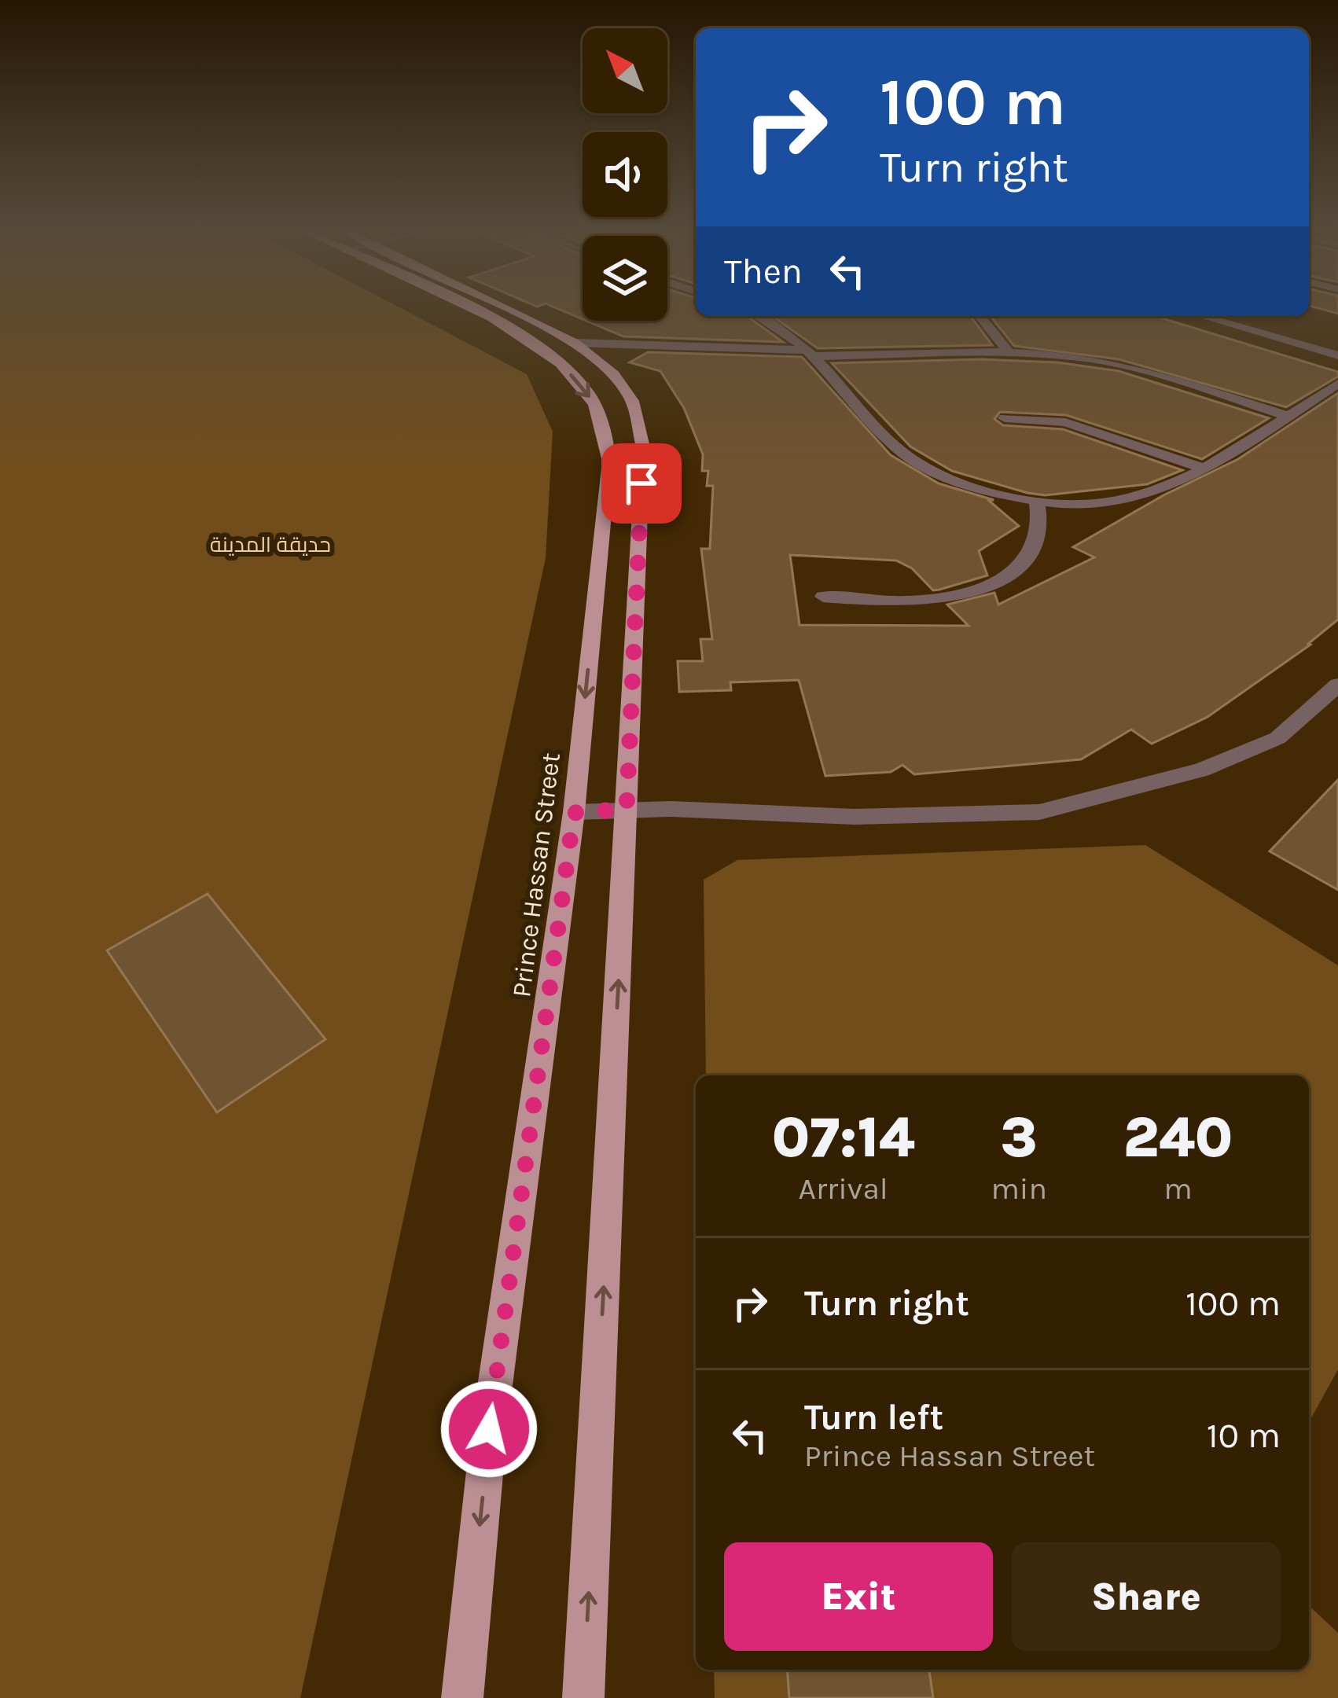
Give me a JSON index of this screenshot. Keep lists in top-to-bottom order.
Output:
{
  "streets": {
    "main road": ["Prince Hassan Street"]
  },
  "parks": ["حديقة المدينة"],
  "north": "top left",
  "page": {
    "turn": ["100 m", "Turn right"],
    "then": "Then",
    "eta": [
      "07:14",
      "Arrival",
      "3",
      "min",
      "240",
      "m"
    ],
    "list": [
      {
        "name": "Turn right",
        "value": "100 m"
      },
      {
        "name": "Turn left",
        "note": "Prince Hassan Street",
        "value": "10 m"
      }
    ],
    "buttons": ["Exit", "Share"]
  }
}
